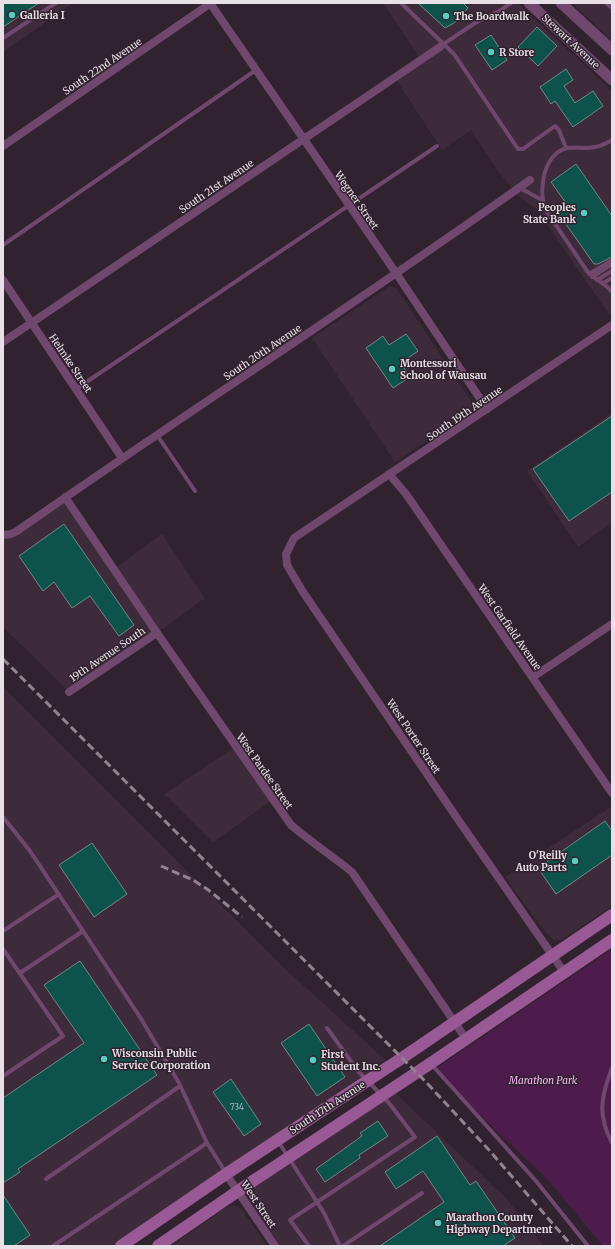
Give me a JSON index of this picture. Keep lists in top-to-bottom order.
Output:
{
  "streets": {
    "main road": ["South 17th Avenue"],
    "street": [
      "Stewart Avenue",
      "South 22nd Avenue",
      "South 21st Avenue",
      "Wegner Street",
      "South 20th Avenue",
      "Helmke Street",
      "South 19th Avenue",
      "West Garfield Avenue",
      "19th Avenue South",
      "West Porter Street",
      "West Pardee Street",
      "West Street"
    ]
  },
  "crossings": [
    ["South 22nd Avenue", "Wegner Street"],
    ["South 21st Avenue", "Wegner Street"],
    ["South 21st Avenue", "Helmke Street"],
    ["Wegner Street", "South 20th Avenue"],
    ["Wegner Street", "South 19th Avenue"],
    ["South 20th Avenue", "Helmke Street"],
    ["South 20th Avenue", "West Pardee Street"],
    ["South 19th Avenue", "West Garfield Avenue"],
    ["South 19th Avenue", "West Porter Street"],
    ["19th Avenue South", "West Pardee Street"],
    ["West Porter Street", "South 17th Avenue"],
    ["West Pardee Street", "South 17th Avenue"],
    ["South 17th Avenue", "West Street"]
  ],
  "parks": ["Marathon Park"],
  "places": [
    "Galleria I",
    "The Boardwalk",
    "R Store",
    "Peoples State Bank",
    "Montessori School of Wausau",
    "O'Reilly Auto Parts",
    "Wisconsin Public Service Corporation",
    "First Student Inc.",
    "Marathon County Highway Department"
  ],
  "house_numbers": ["734"]
}
